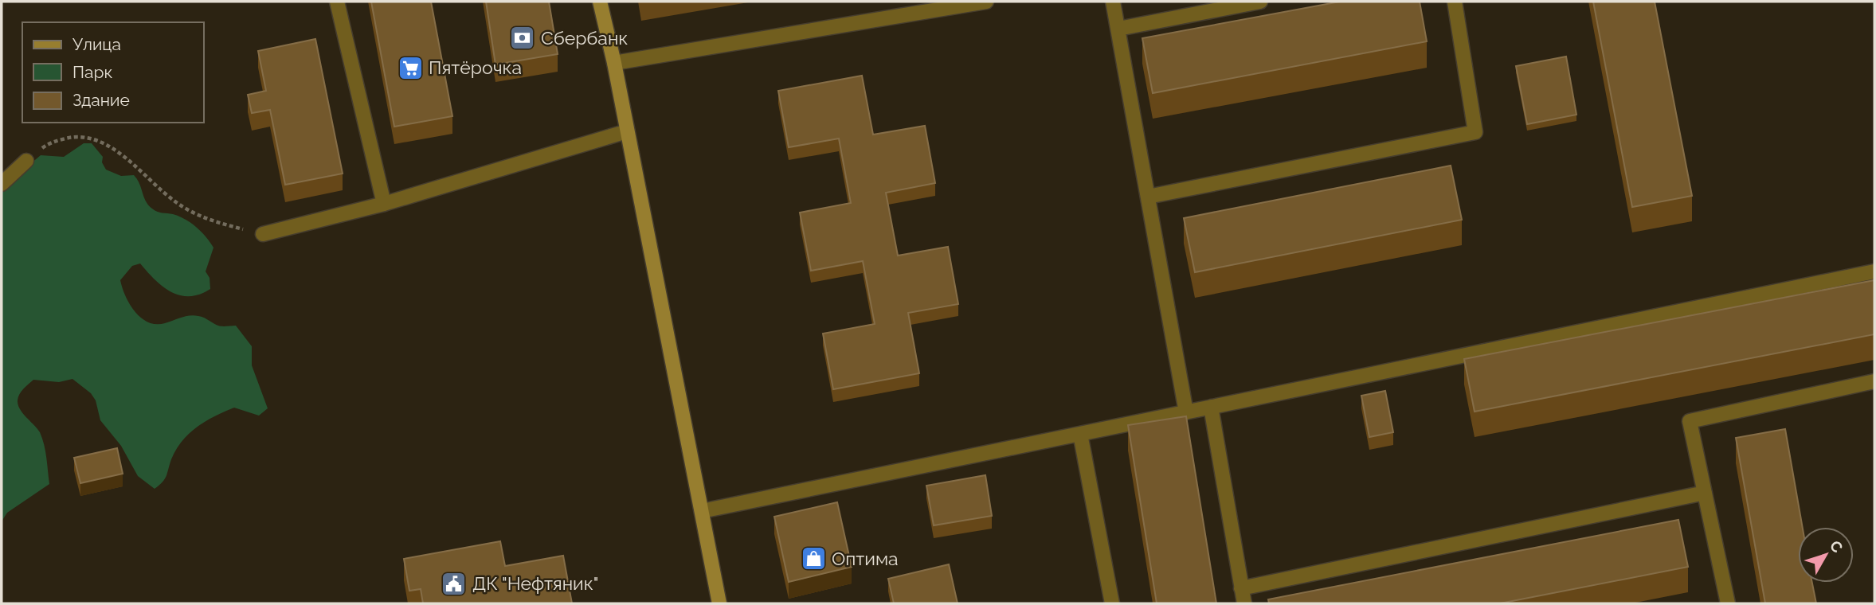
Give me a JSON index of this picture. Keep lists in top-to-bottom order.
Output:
{
  "places": {
    "bank": ["Сбербанк"],
    "supermarket": ["Пятёрочка"],
    "shop": ["Оптима"],
    "public building": ["ДК \"Нефтяник\""]
  },
  "legend": ["Улица", "Парк", "Здание"],
  "north": "top right"
}
